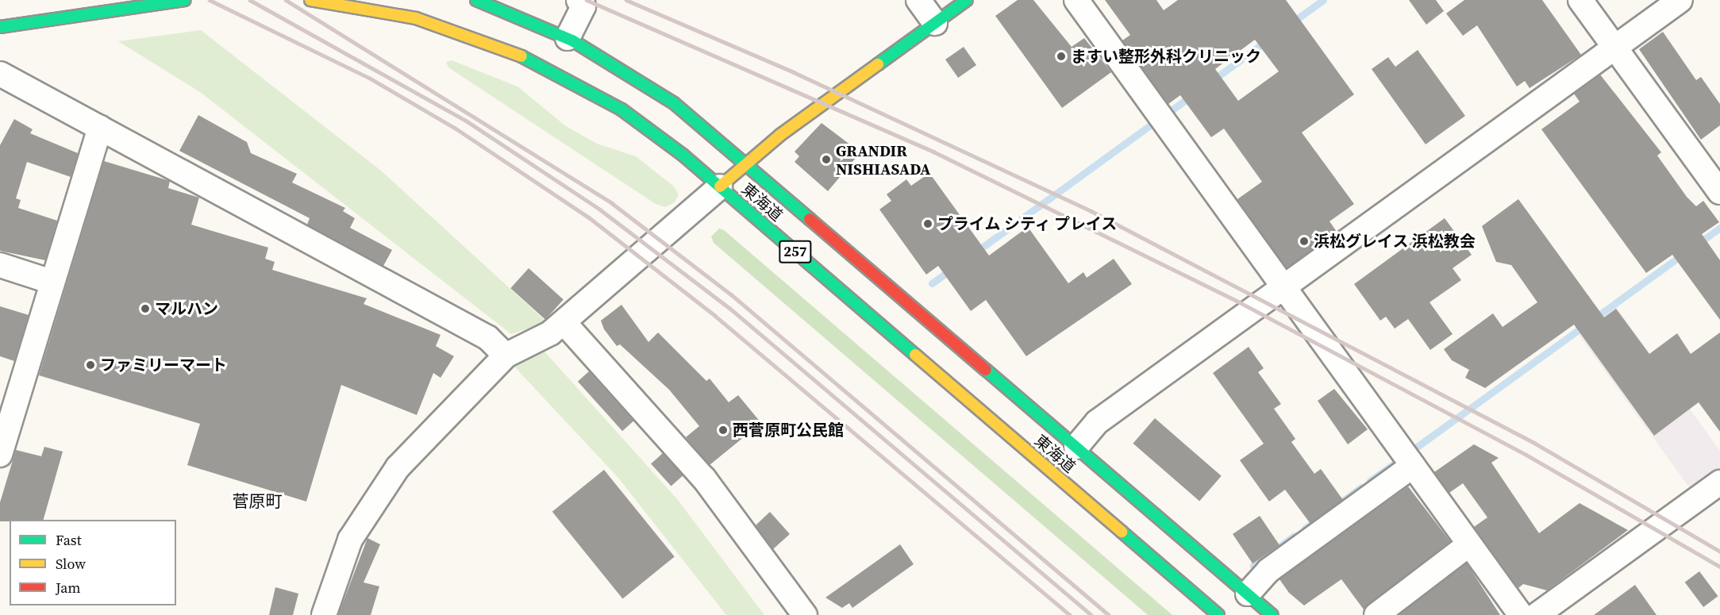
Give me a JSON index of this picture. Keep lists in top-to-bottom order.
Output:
{
  "streets": {
    "main road": ["東海道", "257"]
  },
  "districts": ["菅原町"],
  "places": [
    "ますい整形外科クリニック",
    "GRANDIR NISHIASADA",
    "プライム シティ プレイス",
    "浜松グレイス 浜松教会",
    "マルハン",
    "ファミリーマート",
    "西菅原町公民館"
  ],
  "legend": ["Fast", "Slow", "Jam"]
}
